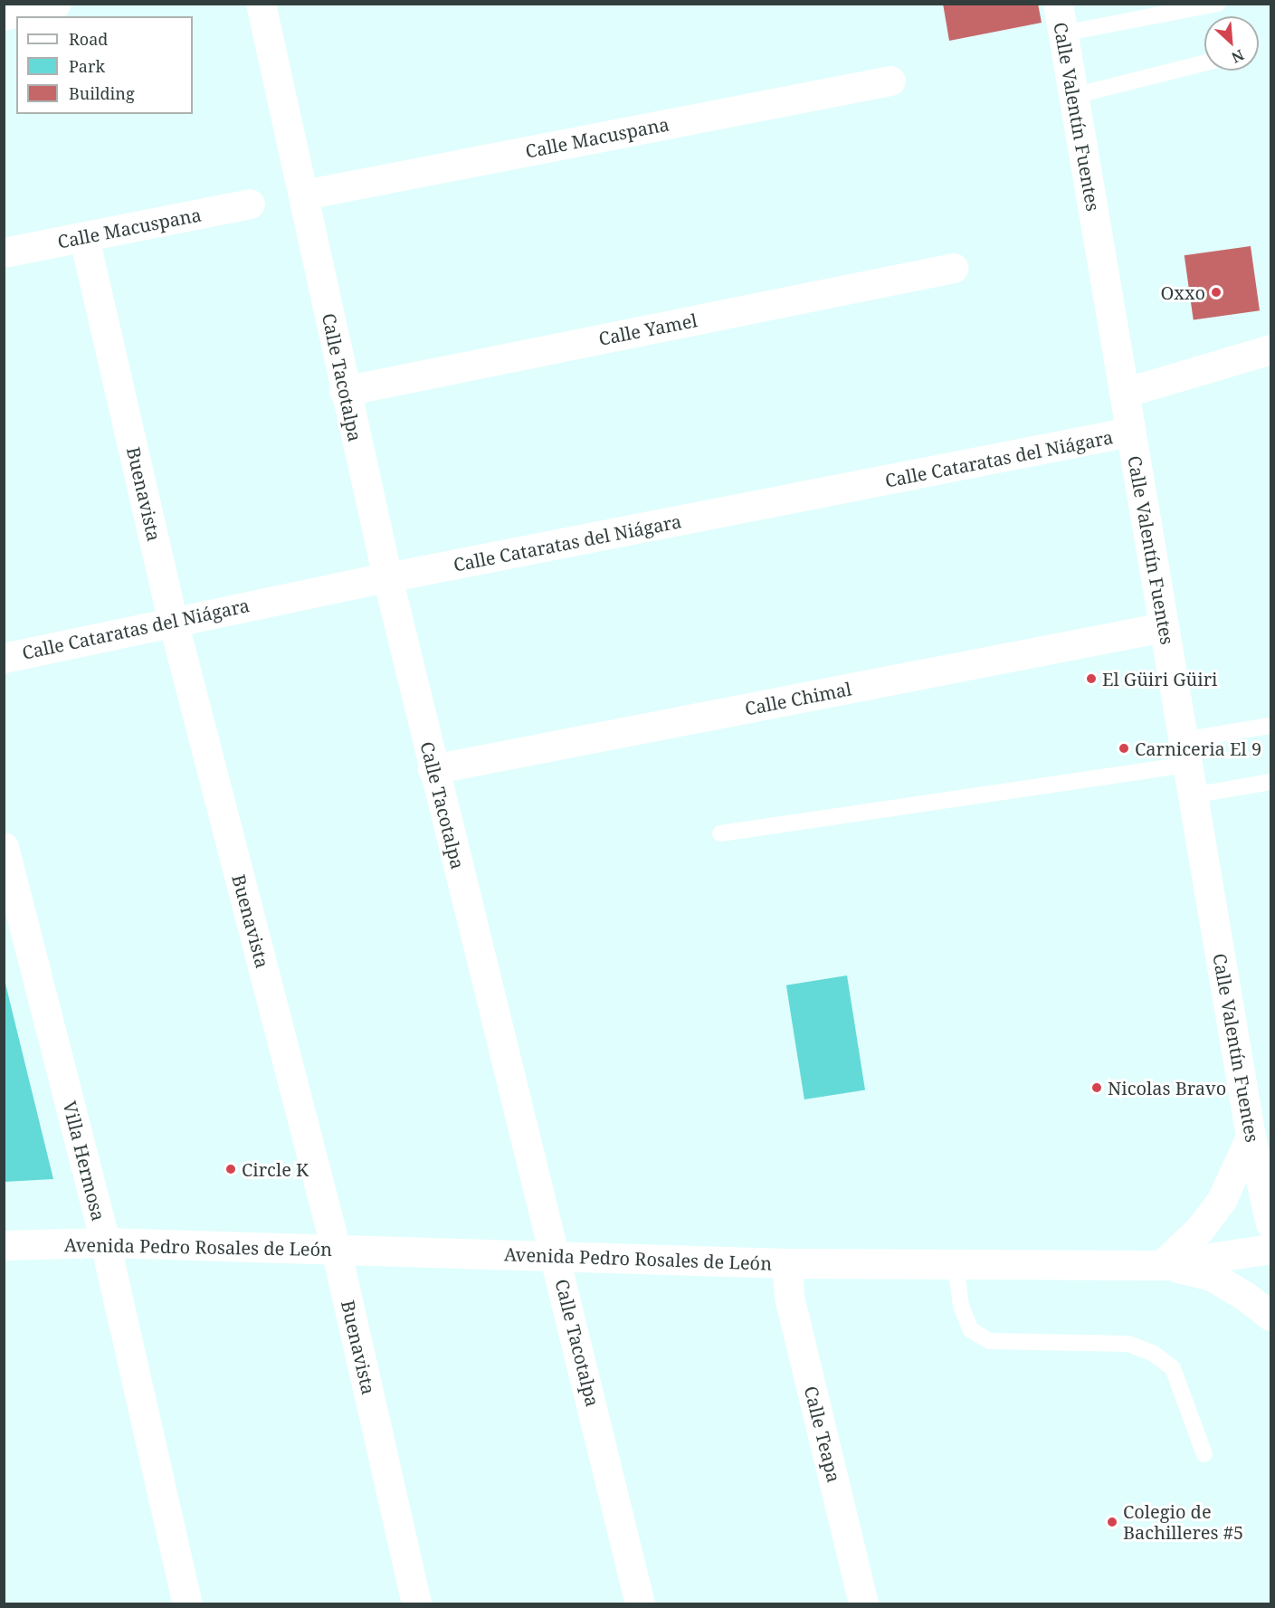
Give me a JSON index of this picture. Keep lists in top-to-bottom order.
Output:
{
  "streets": {
    "street": [
      "Calle Valentín Fuentes",
      "Calle Macuspana",
      "Calle Yamel",
      "Calle Tacotalpa",
      "Calle Cataratas del Niágara",
      "Buenavista",
      "Calle Chimal",
      "Villa Hermosa",
      "Avenida Pedro Rosales de León",
      "Calle Teapa"
    ]
  },
  "crossings": [
    ["Calle Valentín Fuentes", "Calle Cataratas del Niágara"],
    ["Calle Valentín Fuentes", "Calle Chimal"],
    ["Calle Macuspana", "Calle Tacotalpa"],
    ["Calle Macuspana", "Buenavista"],
    ["Calle Yamel", "Calle Tacotalpa"],
    ["Calle Tacotalpa", "Calle Cataratas del Niágara"],
    ["Calle Tacotalpa", "Calle Chimal"],
    ["Calle Tacotalpa", "Avenida Pedro Rosales de León"],
    ["Calle Cataratas del Niágara", "Buenavista"],
    ["Buenavista", "Avenida Pedro Rosales de León"],
    ["Villa Hermosa", "Avenida Pedro Rosales de León"],
    ["Avenida Pedro Rosales de León", "Calle Teapa"]
  ],
  "places": [
    "Oxxo",
    "El Güiri Güiri",
    "Carniceria El 9",
    "Nicolas Bravo",
    "Circle K",
    "Colegio de Bachilleres #5"
  ],
  "legend": ["Road", "Park", "Building"],
  "north": "bottom right"
}
